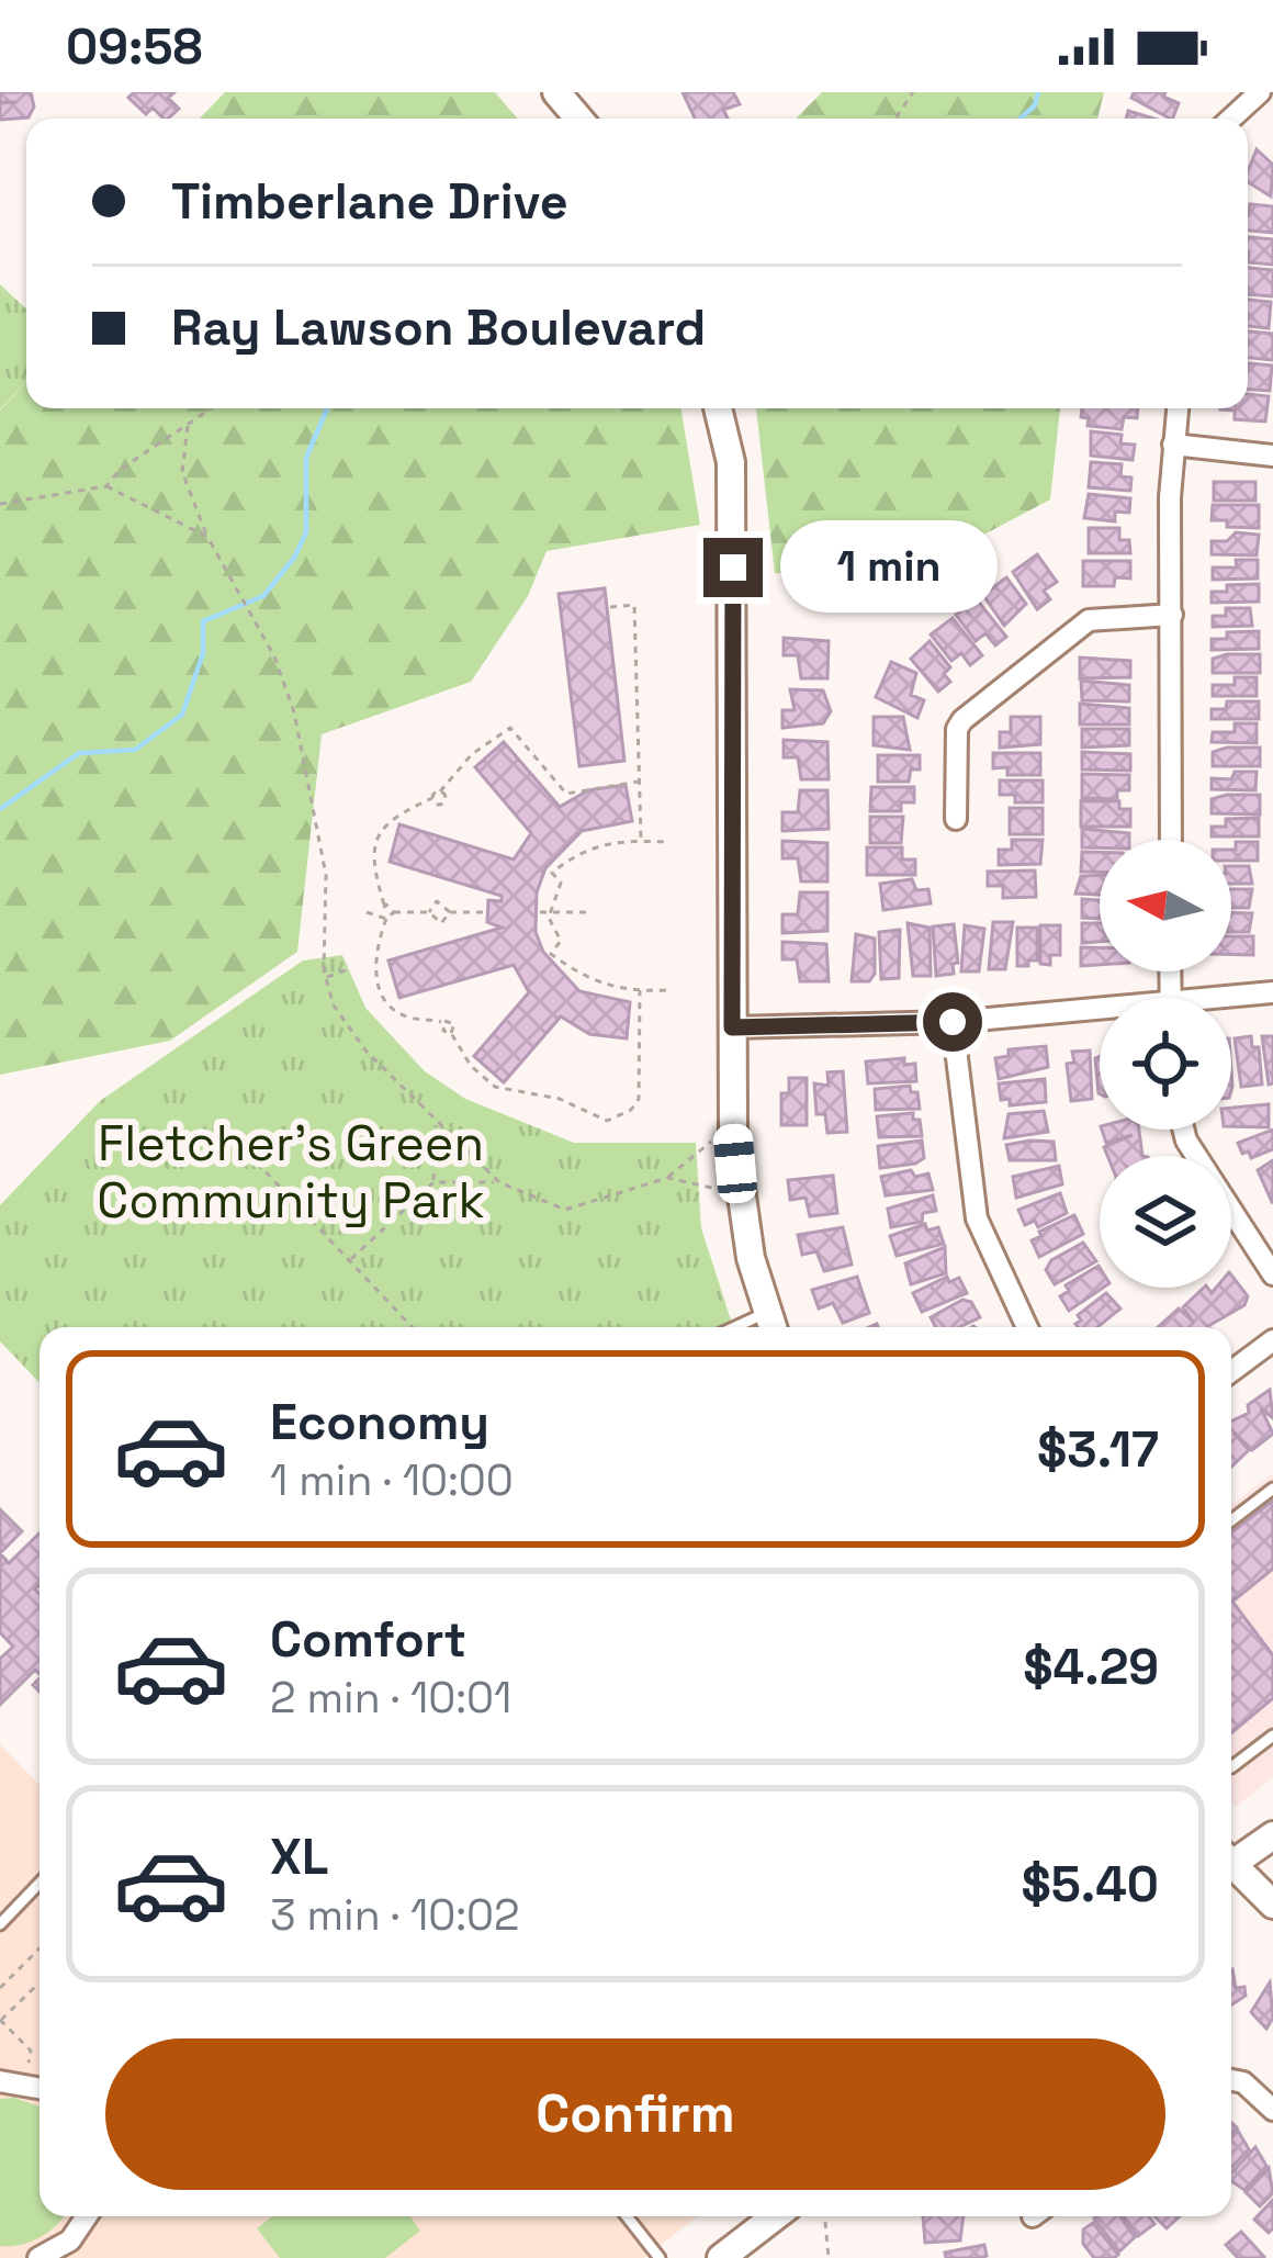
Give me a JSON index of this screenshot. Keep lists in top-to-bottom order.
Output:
{
  "parks": ["Fletcher's Green Community Park"],
  "north": "left",
  "page": {
    "status": "09:58",
    "banner": ["Timberlane Drive", "Ray Lawson Boulevard"],
    "bubble": "1 min",
    "list": [
      {
        "name": "Economy",
        "note": "1 min · 10:00",
        "value": "$3.17"
      },
      {
        "name": "Comfort",
        "note": "2 min · 10:01",
        "value": "$4.29"
      },
      {
        "name": "XL",
        "note": "3 min · 10:02",
        "value": "$5.40"
      }
    ],
    "buttons": "Confirm"
  }
}
